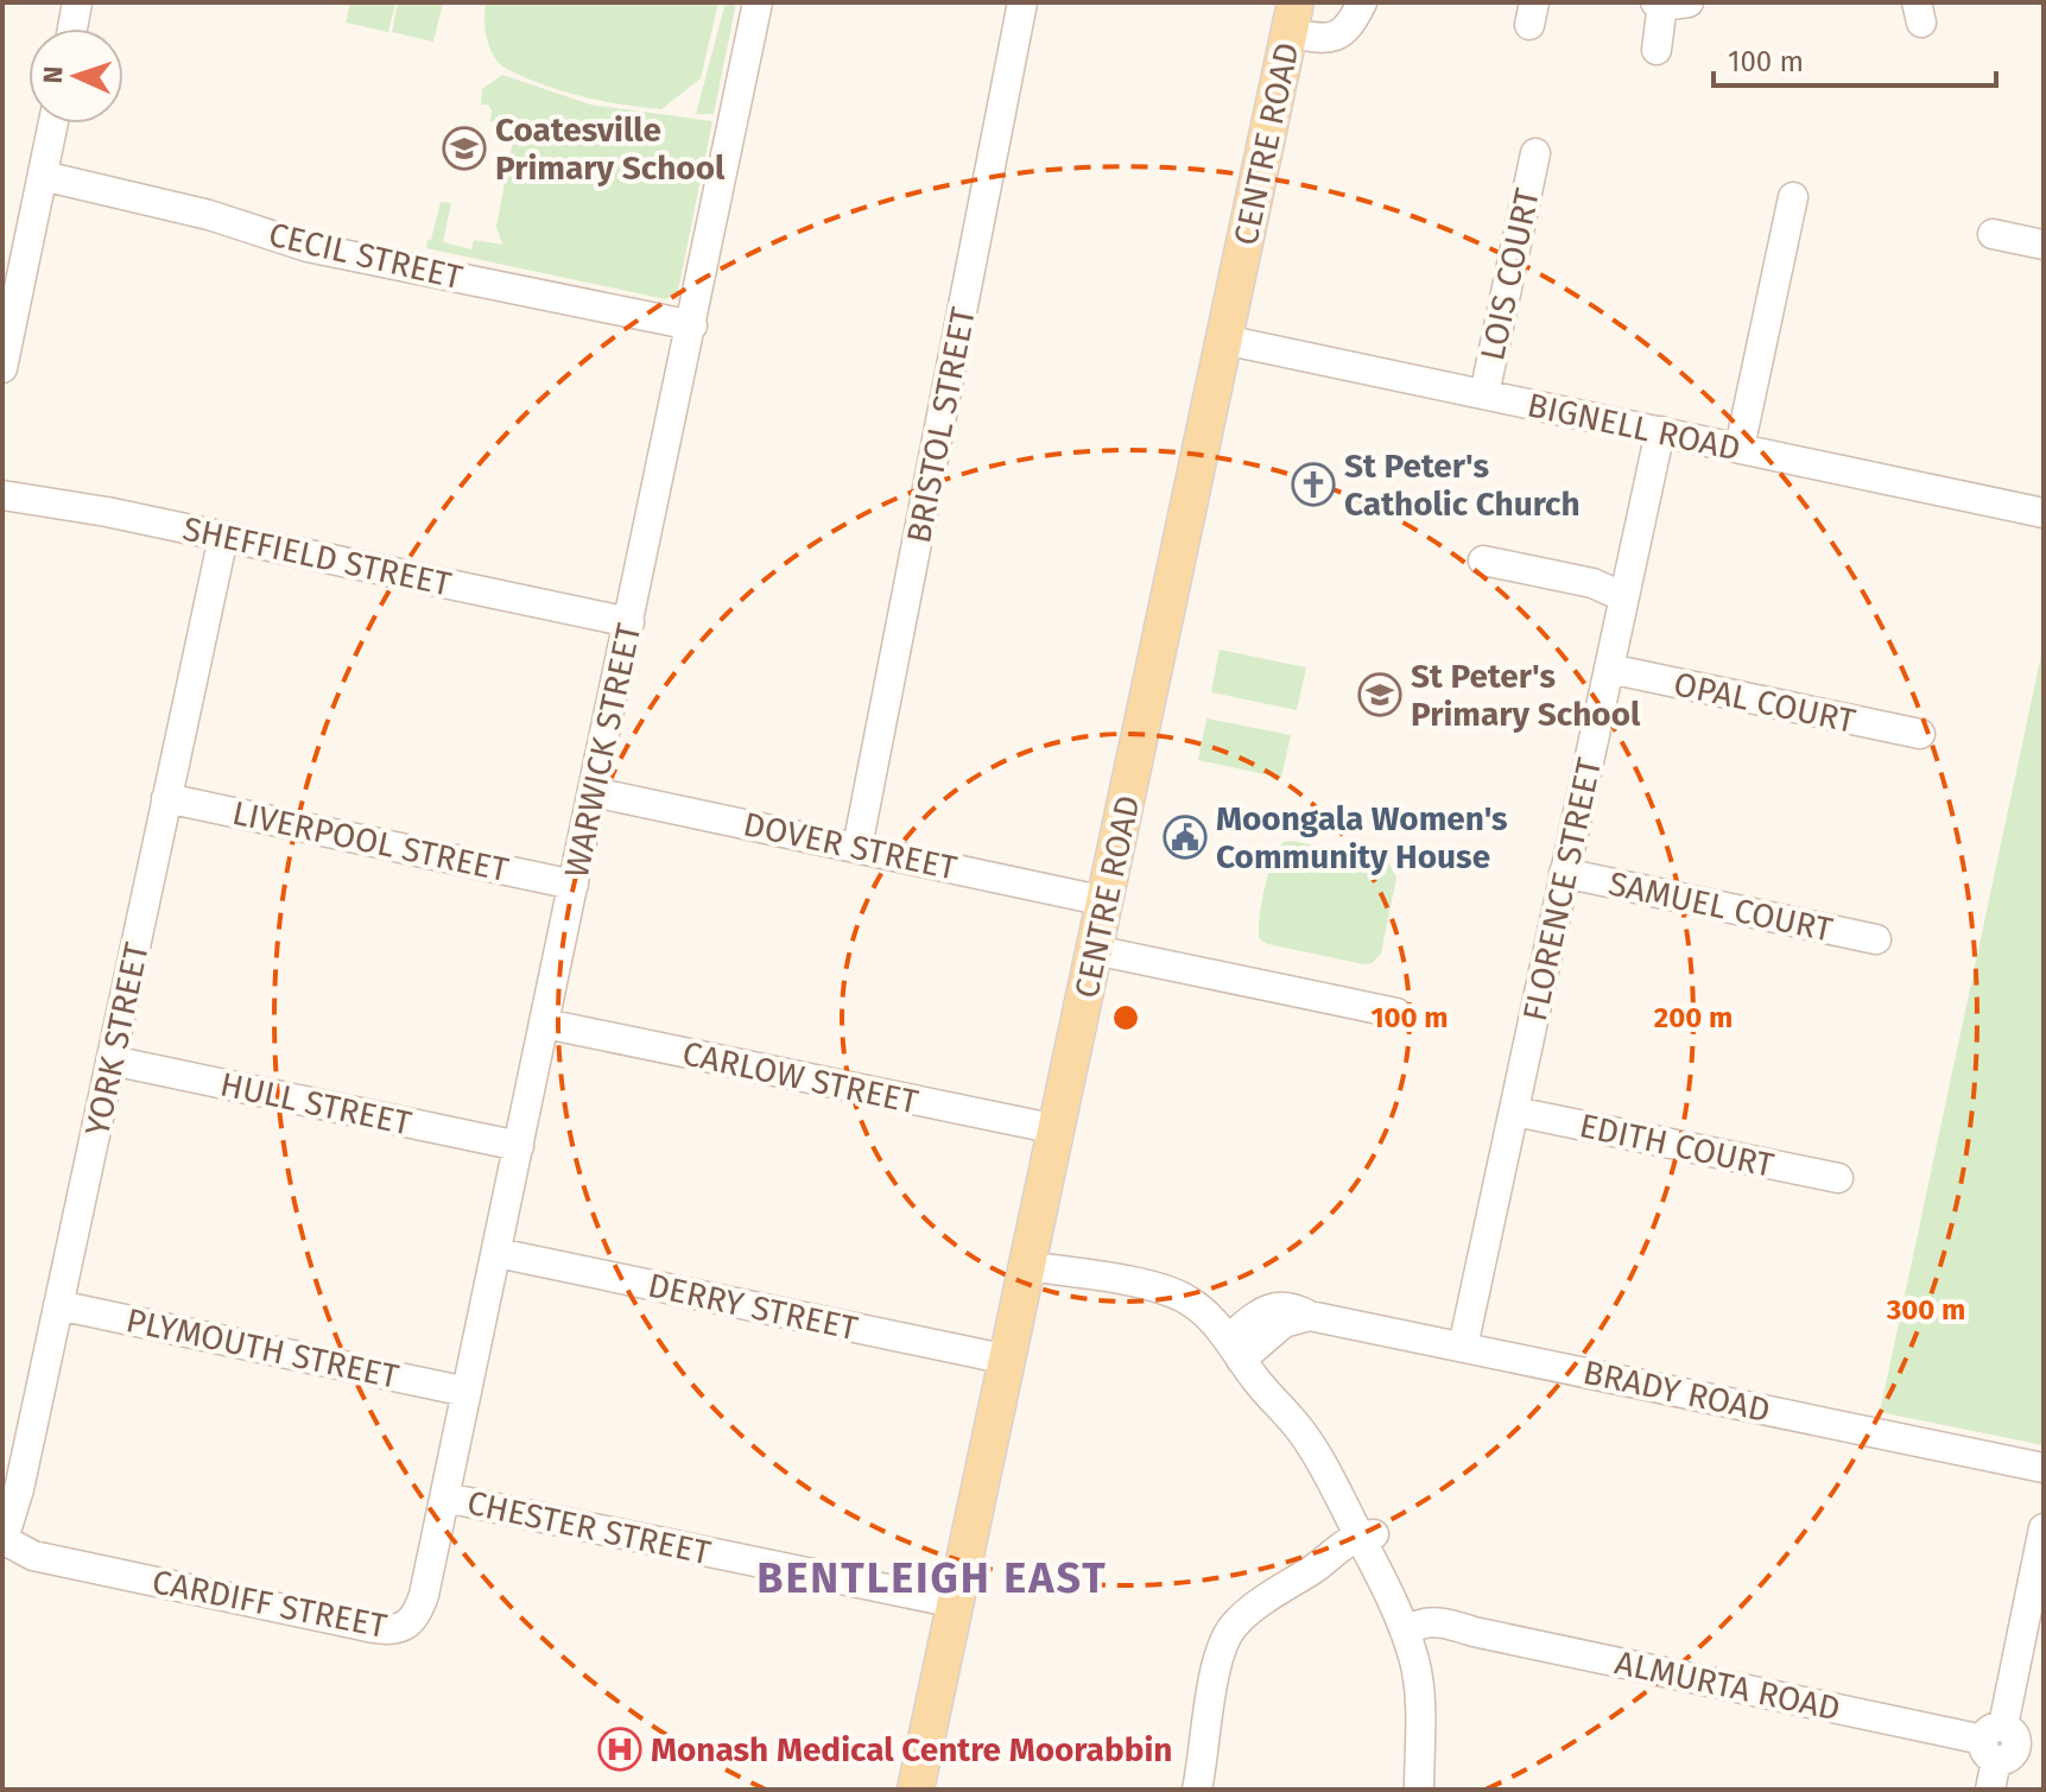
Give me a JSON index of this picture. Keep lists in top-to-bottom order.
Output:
{
  "streets": {
    "main road": ["CENTRE ROAD"],
    "street": [
      "CECIL STREET",
      "LOIS COURT",
      "BRISTOL STREET",
      "BIGNELL ROAD",
      "SHEFFIELD STREET",
      "OPAL COURT",
      "WARWICK STREET",
      "LIVERPOOL STREET",
      "DOVER STREET",
      "FLORENCE STREET",
      "SAMUEL COURT",
      "YORK STREET",
      "CARLOW STREET",
      "HULL STREET",
      "EDITH COURT",
      "DERRY STREET",
      "PLYMOUTH STREET",
      "BRADY ROAD",
      "CHESTER STREET",
      "CARDIFF STREET",
      "ALMURTA ROAD"
    ]
  },
  "crossings": [
    ["CENTRE ROAD", "BIGNELL ROAD"],
    ["CENTRE ROAD", "DOVER STREET"],
    ["CENTRE ROAD", "CARLOW STREET"],
    ["CENTRE ROAD", "DERRY STREET"],
    ["CENTRE ROAD", "CHESTER STREET"],
    ["CECIL STREET", "WARWICK STREET"],
    ["LOIS COURT", "BIGNELL ROAD"],
    ["BRISTOL STREET", "DOVER STREET"],
    ["BIGNELL ROAD", "FLORENCE STREET"],
    ["SHEFFIELD STREET", "WARWICK STREET"],
    ["SHEFFIELD STREET", "YORK STREET"],
    ["OPAL COURT", "FLORENCE STREET"],
    ["WARWICK STREET", "LIVERPOOL STREET"],
    ["WARWICK STREET", "DOVER STREET"],
    ["WARWICK STREET", "CARLOW STREET"],
    ["WARWICK STREET", "HULL STREET"],
    ["WARWICK STREET", "DERRY STREET"],
    ["WARWICK STREET", "PLYMOUTH STREET"],
    ["WARWICK STREET", "CHESTER STREET"],
    ["WARWICK STREET", "CARDIFF STREET"],
    ["LIVERPOOL STREET", "YORK STREET"],
    ["FLORENCE STREET", "SAMUEL COURT"],
    ["FLORENCE STREET", "EDITH COURT"],
    ["FLORENCE STREET", "BRADY ROAD"],
    ["YORK STREET", "HULL STREET"],
    ["YORK STREET", "PLYMOUTH STREET"],
    ["YORK STREET", "CARDIFF STREET"],
    ["CHESTER STREET", "CARDIFF STREET"]
  ],
  "districts": ["BENTLEIGH EAST"],
  "places": {
    "school or university": ["Coatesville Primary School", "St Peter's Primary School"],
    "church": ["St Peter's Catholic Church"],
    "public building": ["Moongala Women's Community House"],
    "hospital": ["Monash Medical Centre Moorabbin"]
  },
  "scale_bar": "100 m",
  "north": "left",
  "rings": ["100 m", "200 m", "300 m"]
}
